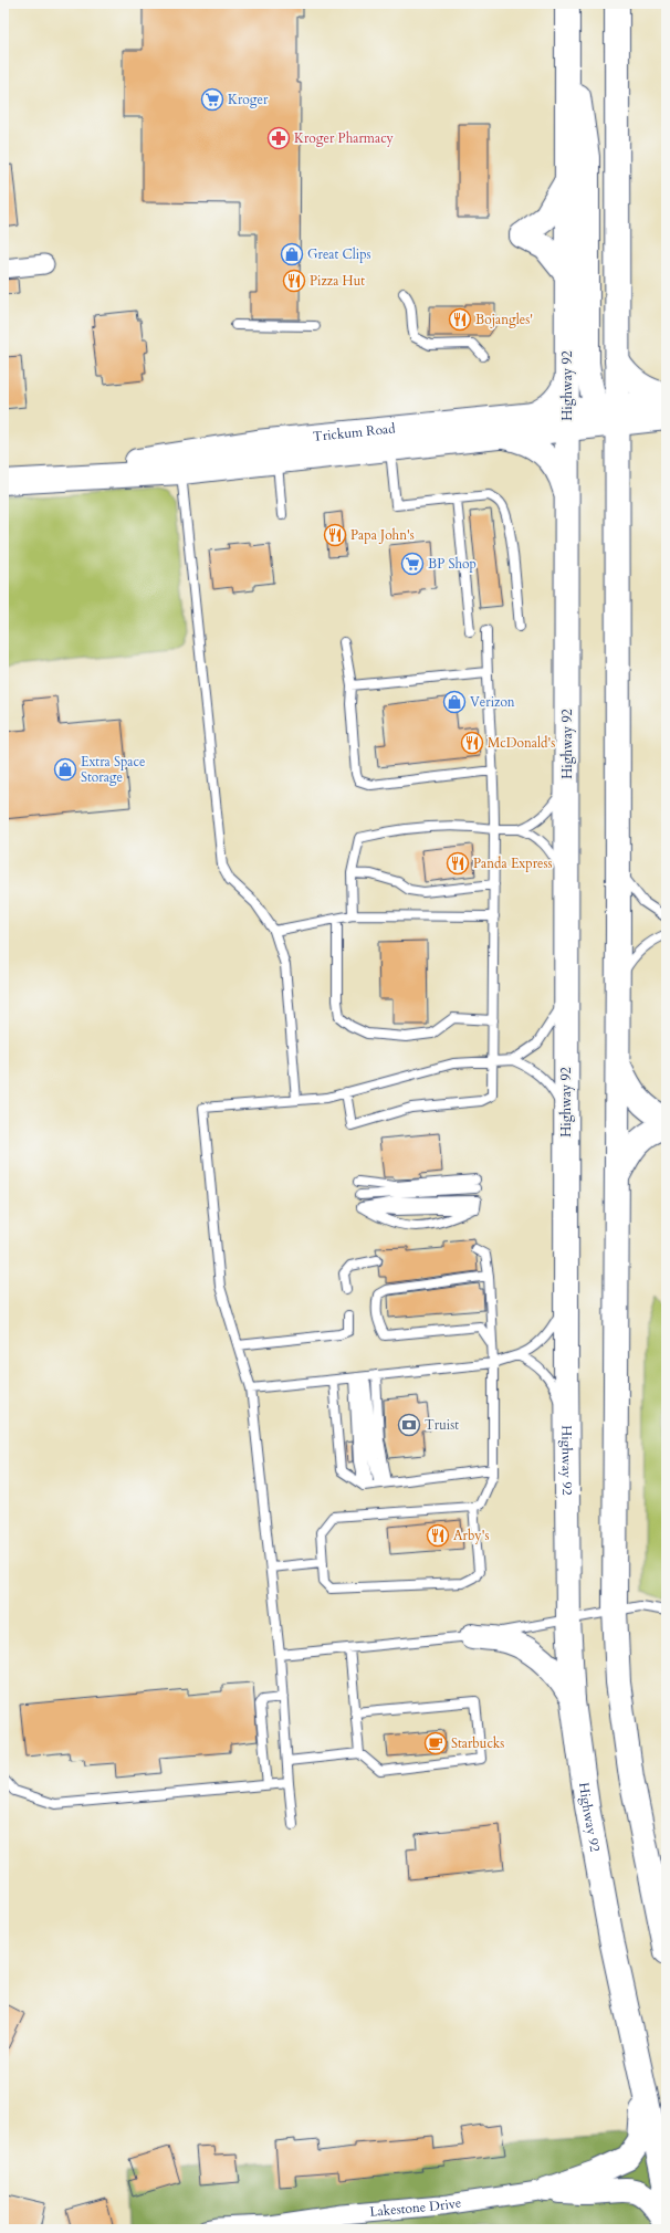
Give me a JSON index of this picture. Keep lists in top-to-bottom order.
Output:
{
  "streets": {
    "main road": ["Highway 92", "Trickum Road"],
    "street": ["Lakestone Drive"]
  },
  "crossings": [
    ["Highway 92", "Trickum Road"]
  ],
  "places": {
    "supermarket": ["Kroger", "BP Shop"],
    "pharmacy": ["Kroger Pharmacy"],
    "shop": ["Great Clips", "Verizon", "Extra Space Storage"],
    "restaurant": [
      "Pizza Hut",
      "Bojangles'",
      "Papa John's",
      "McDonald's",
      "Panda Express",
      "Arby's"
    ],
    "bank": ["Truist"],
    "cafe": ["Starbucks"]
  }
}
